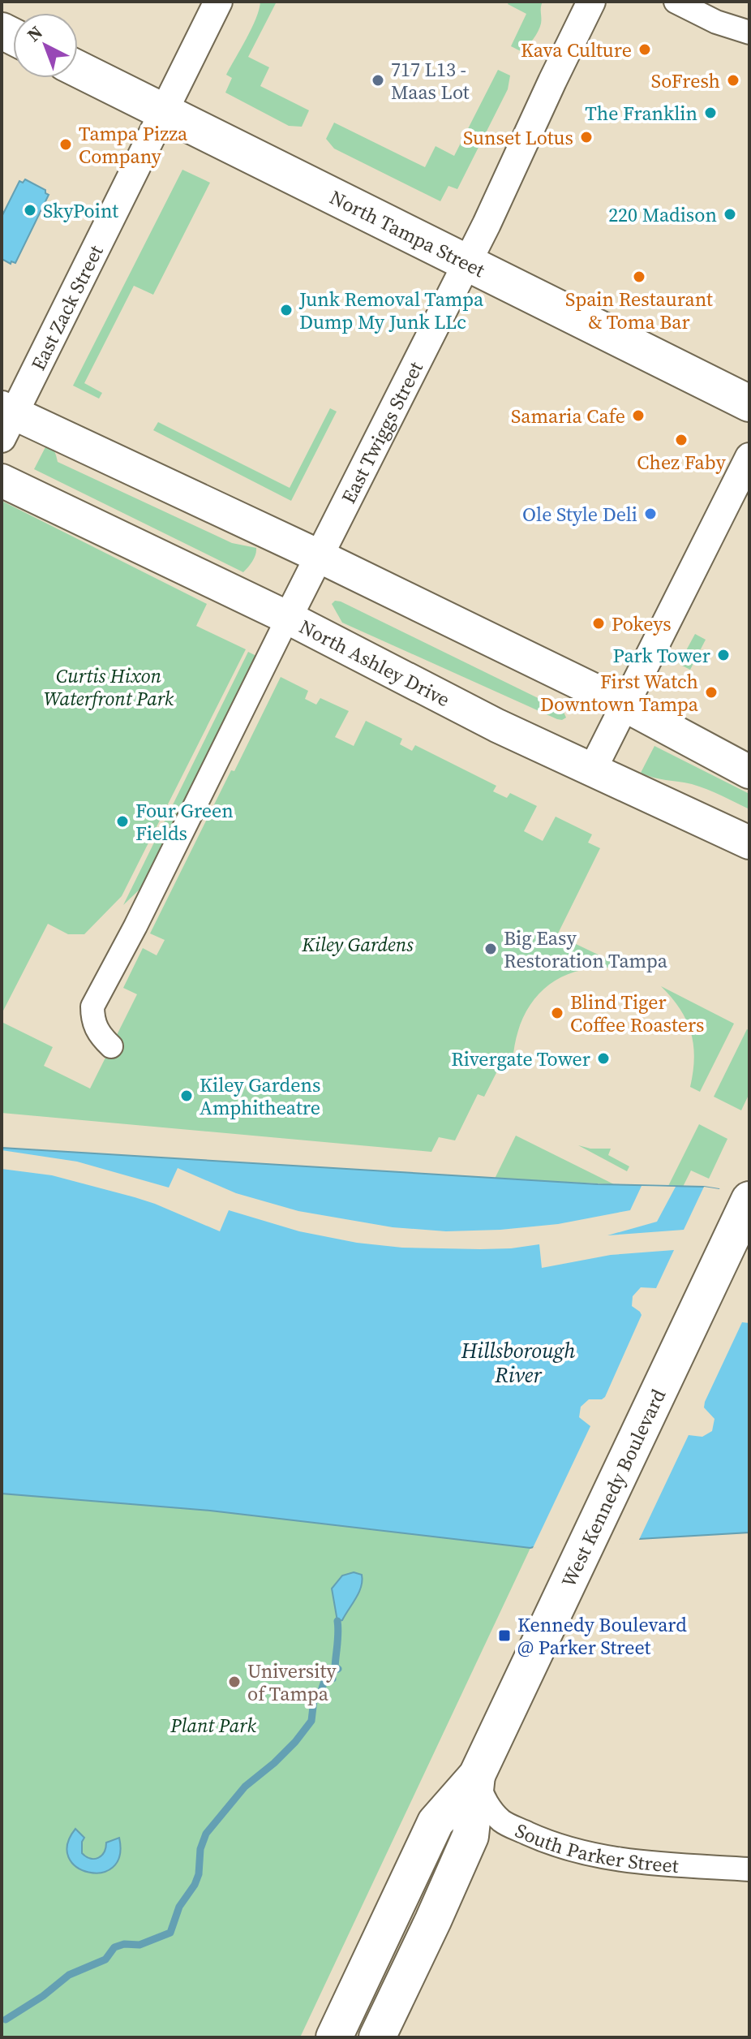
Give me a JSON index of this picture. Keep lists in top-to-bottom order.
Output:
{
  "streets": {
    "main road": ["North Tampa Street", "North Ashley Drive", "West Kennedy Boulevard"],
    "street": ["East Zack Street", "East Twiggs Street", "South Parker Street"]
  },
  "crossings": [
    ["North Tampa Street", "East Zack Street"],
    ["North Tampa Street", "East Twiggs Street"],
    ["East Twiggs Street", "North Ashley Drive"],
    ["West Kennedy Boulevard", "South Parker Street"]
  ],
  "water": ["Hillsborough River"],
  "parks": ["Curtis Hixon Waterfront Park", "Kiley Gardens", "Plant Park"],
  "places": {
    "other": [
      "Kava Culture",
      "717 L13 - Maas Lot",
      "SoFresh",
      "The Franklin",
      "Sunset Lotus",
      "Tampa Pizza Company",
      "SkyPoint",
      "220 Madison",
      "Spain Restaurant & Toma Bar",
      "Junk Removal Tampa Dump My Junk LLc",
      "Samaria Cafe",
      "Chez Faby",
      "Ole Style Deli",
      "Pokeys",
      "Park Tower",
      "First Watch Downtown Tampa",
      "Four Green Fields",
      "Big Easy Restoration Tampa",
      "Blind Tiger Coffee Roasters",
      "Rivergate Tower",
      "Kiley Gardens Amphitheatre",
      "University of Tampa"
    ],
    "transit": ["Kennedy Boulevard @ Parker Street"]
  },
  "north": "top left"
}
